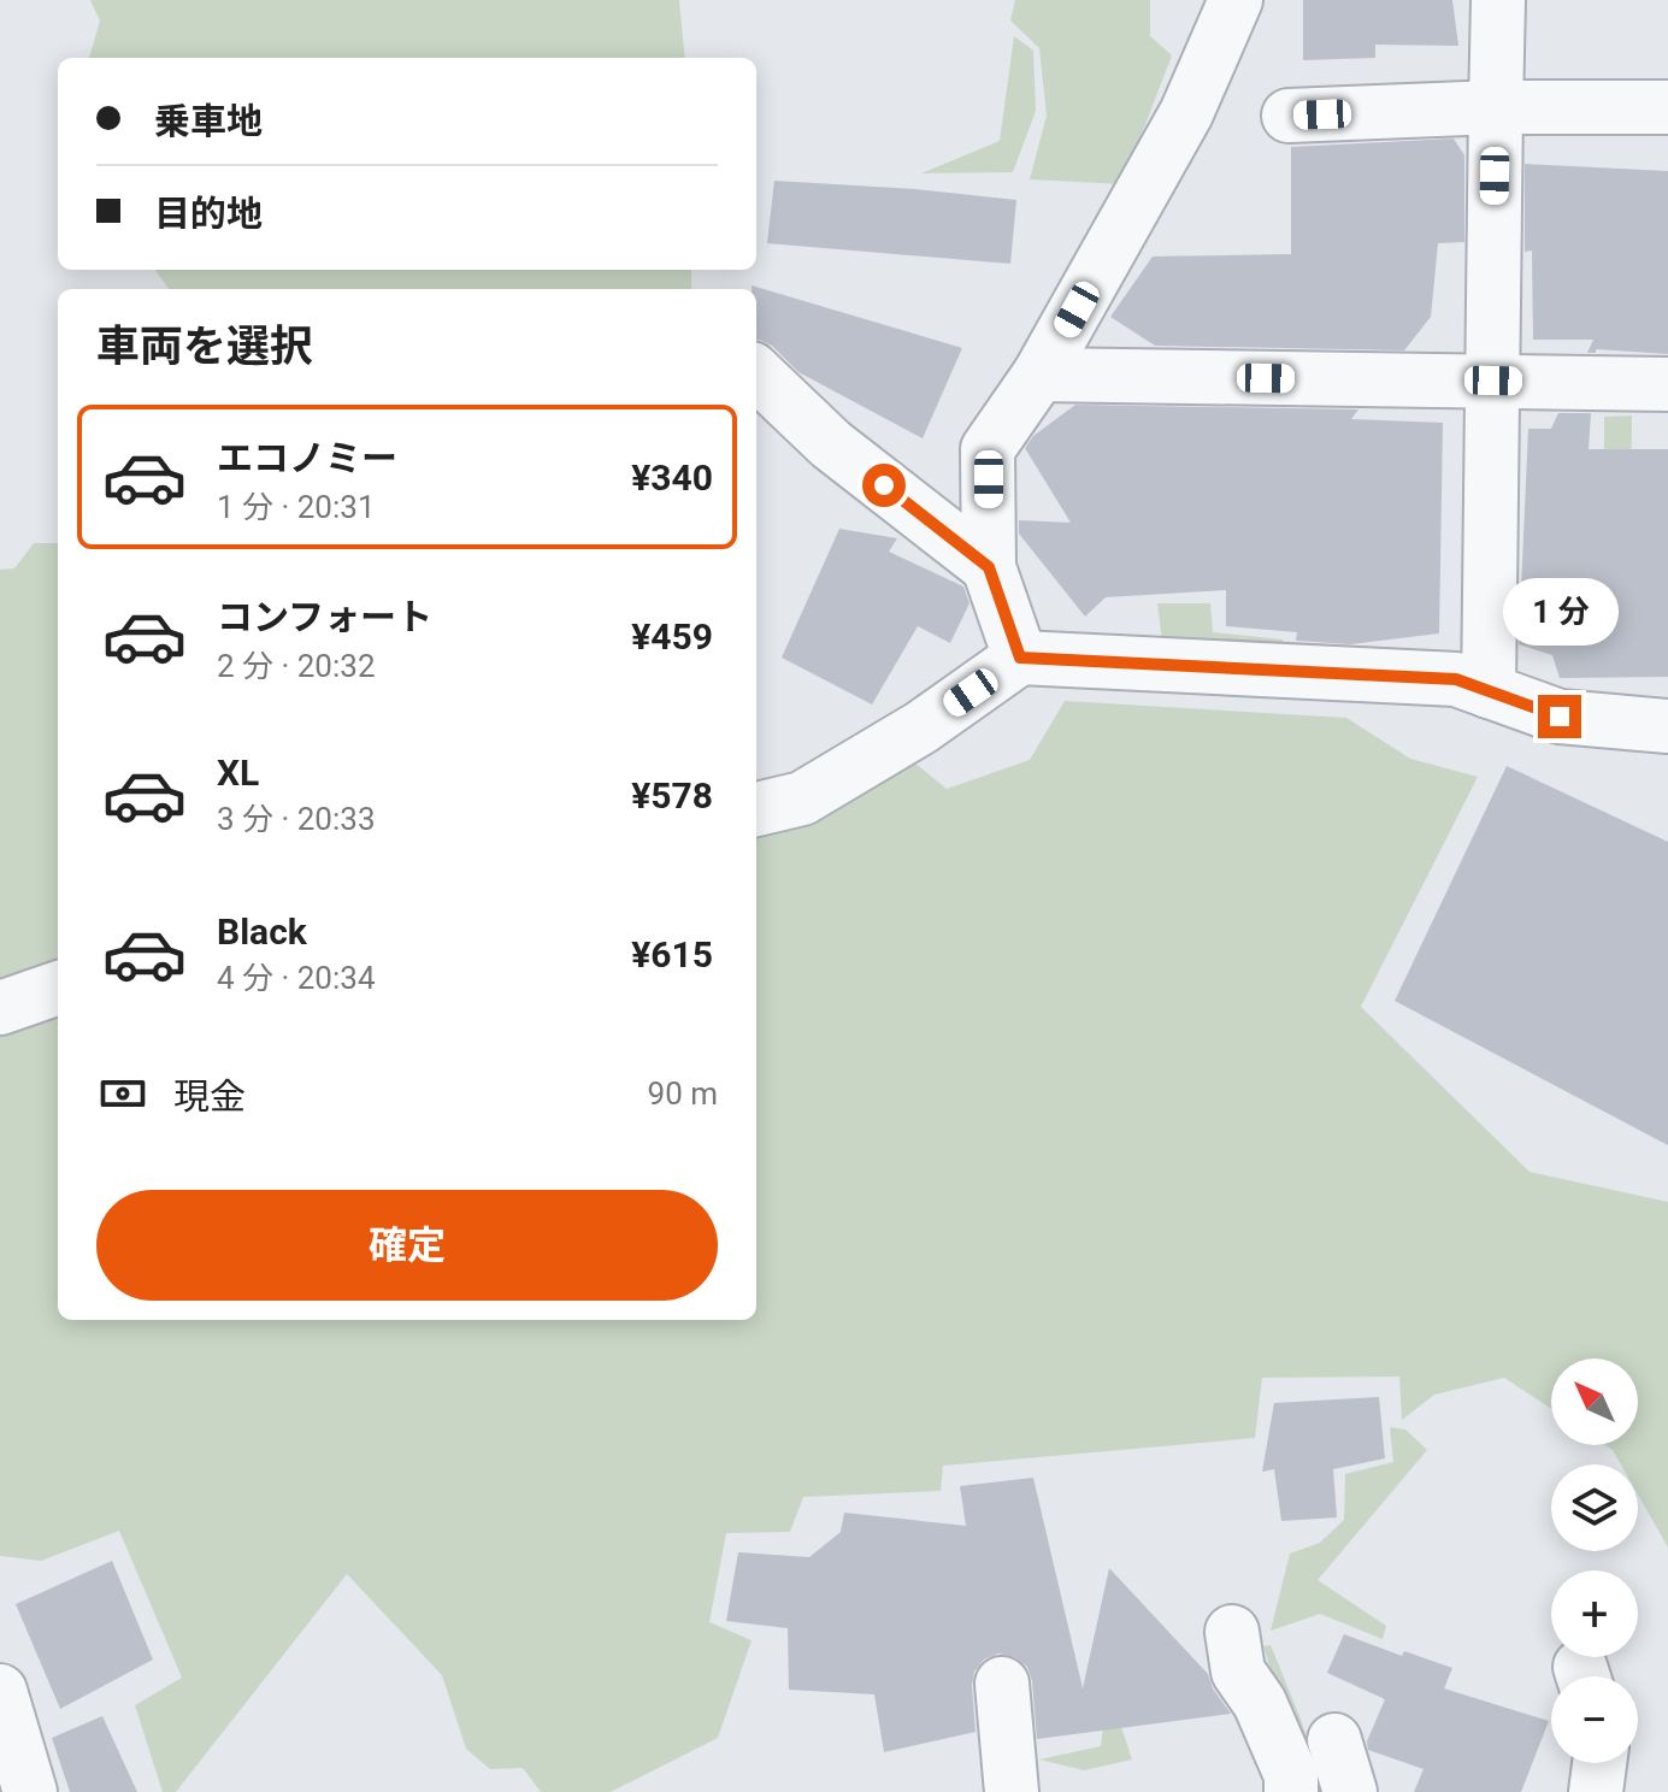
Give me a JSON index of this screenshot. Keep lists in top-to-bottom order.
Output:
{
  "north": "top left",
  "page": {
    "banner": ["乗車地", "目的地"],
    "heading": "車両を選択",
    "list": [
      {
        "name": "エコノミー",
        "note": "1 分 · 20:31",
        "value": "¥340"
      },
      {
        "name": "コンフォート",
        "note": "2 分 · 20:32",
        "value": "¥459"
      },
      {
        "name": "XL",
        "note": "3 分 · 20:33",
        "value": "¥578"
      },
      {
        "name": "Black",
        "note": "4 分 · 20:34",
        "value": "¥615"
      }
    ],
    "bubble": "1 分",
    "pay": ["現金", "90 m"],
    "buttons": "確定",
    "map_buttons": ["+", "−"]
  }
}
